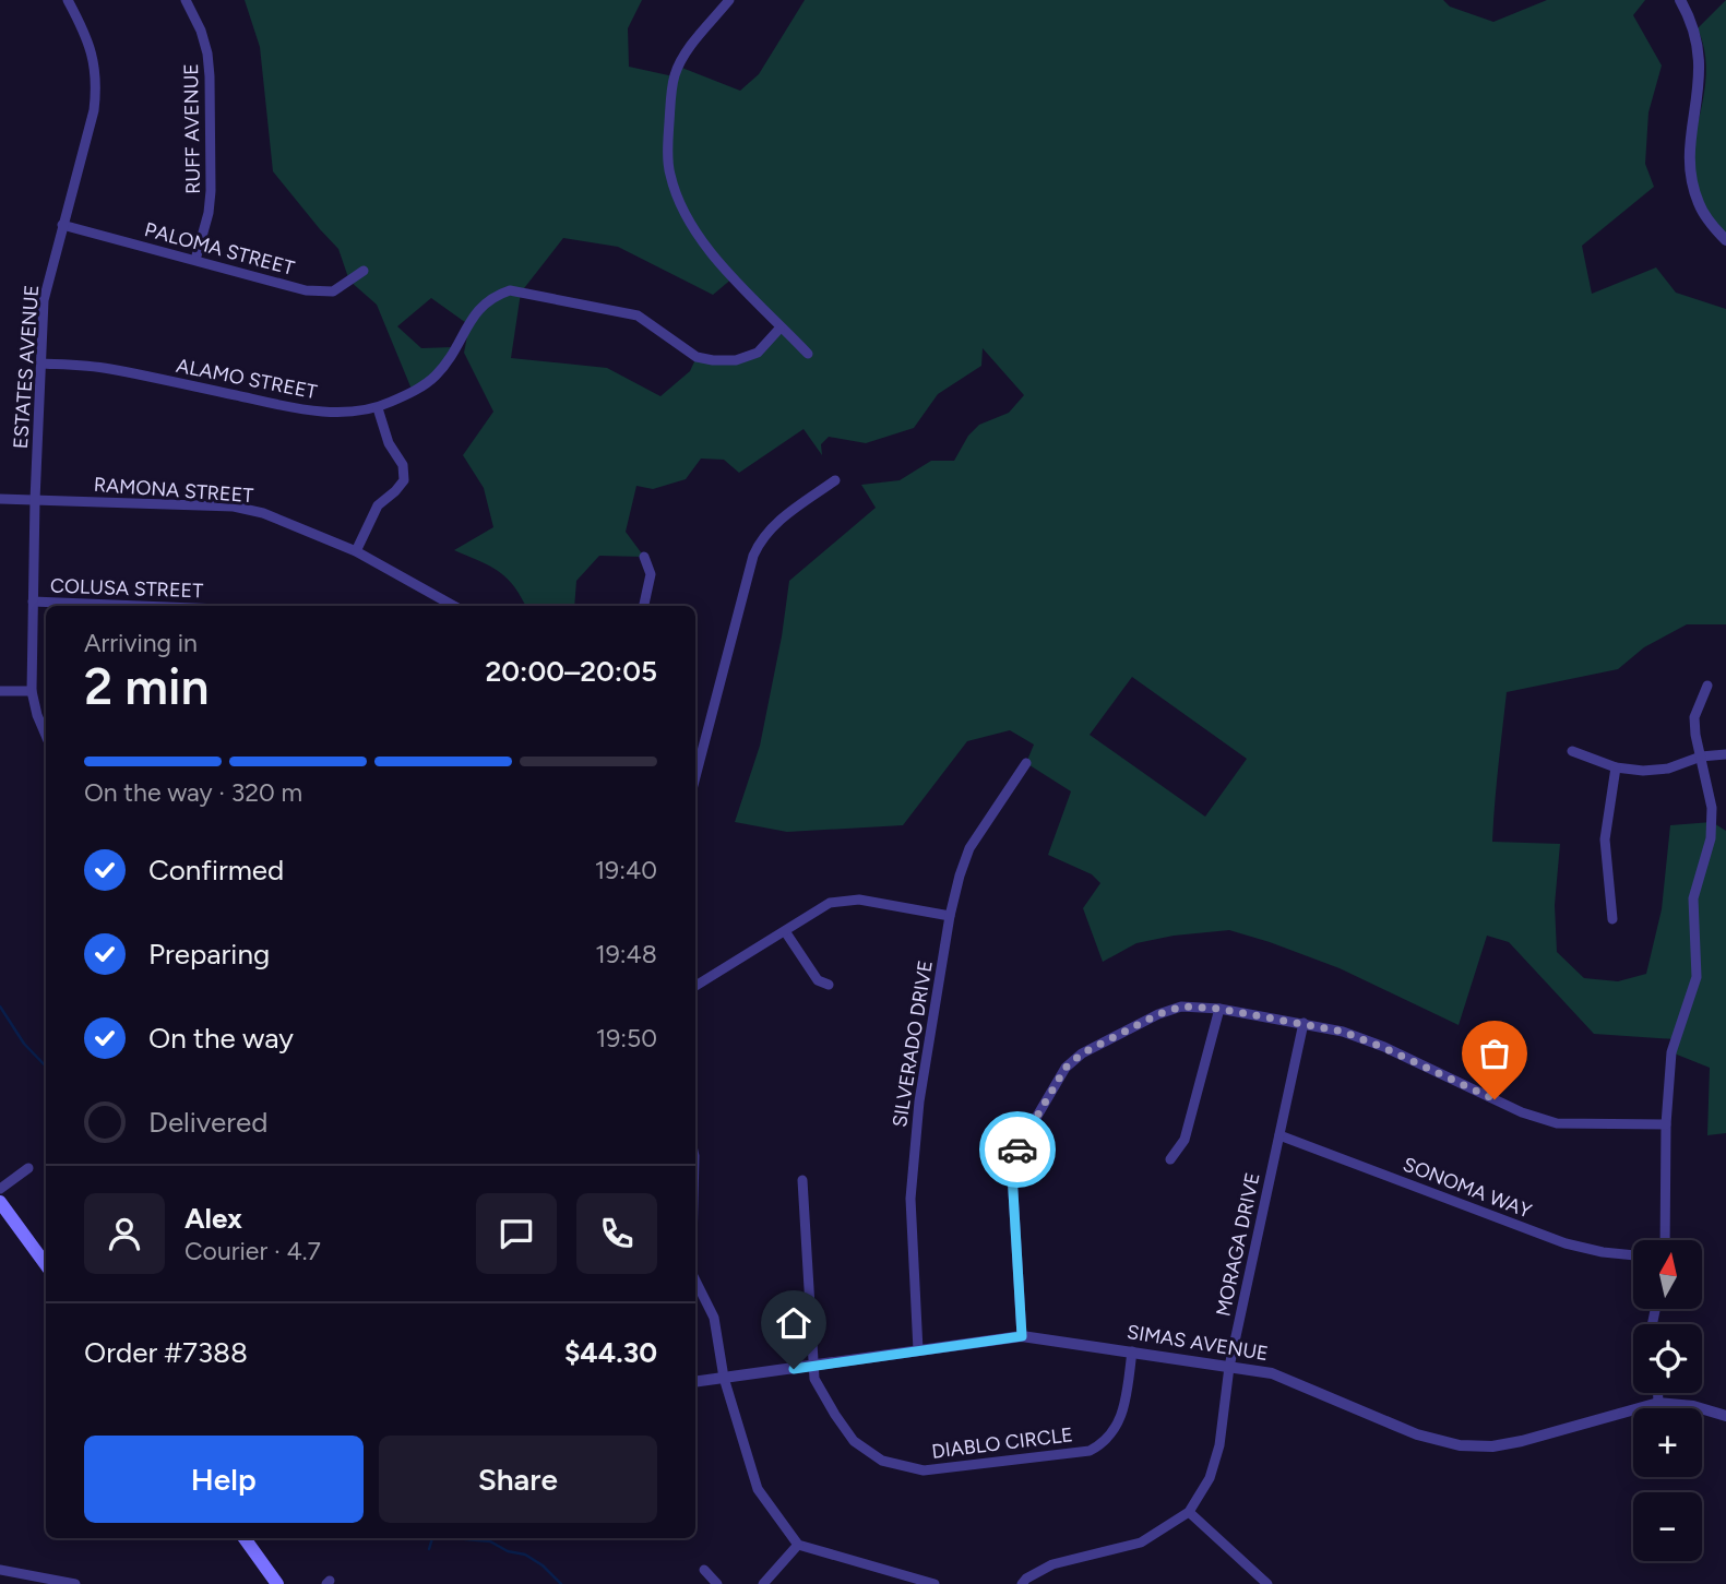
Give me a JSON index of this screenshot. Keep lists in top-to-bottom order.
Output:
{
  "streets": {
    "street": [
      "RUFF AVENUE",
      "PALOMA STREET",
      "ESTATES AVENUE",
      "ALAMO STREET",
      "RAMONA STREET",
      "COLUSA STREET",
      "SILVERADO DRIVE",
      "SONOMA WAY",
      "MORAGA DRIVE",
      "SIMAS AVENUE",
      "DIABLO CIRCLE"
    ]
  },
  "crossings": [
    ["RUFF AVENUE", "PALOMA STREET"],
    ["PALOMA STREET", "ESTATES AVENUE"],
    ["ESTATES AVENUE", "ALAMO STREET"],
    ["ESTATES AVENUE", "RAMONA STREET"],
    ["ESTATES AVENUE", "COLUSA STREET"],
    ["SILVERADO DRIVE", "SIMAS AVENUE"],
    ["SONOMA WAY", "MORAGA DRIVE"],
    ["MORAGA DRIVE", "SIMAS AVENUE"],
    ["SIMAS AVENUE", "DIABLO CIRCLE"]
  ],
  "north": "top",
  "page": {
    "heading": ["2 min", "Arriving in", "20:00–20:05"],
    "panel": [
      "Alex",
      "Courier · 4.7",
      "Order #7388",
      "$44.30"
    ],
    "bar": "On the way · 320 m",
    "list": [
      ["Confirmed", "19:40"],
      ["Preparing", "19:48"],
      ["On the way", "19:50"],
      "Delivered"
    ],
    "map_buttons": ["+", "−"],
    "buttons": ["Help", "Share"]
  }
}
